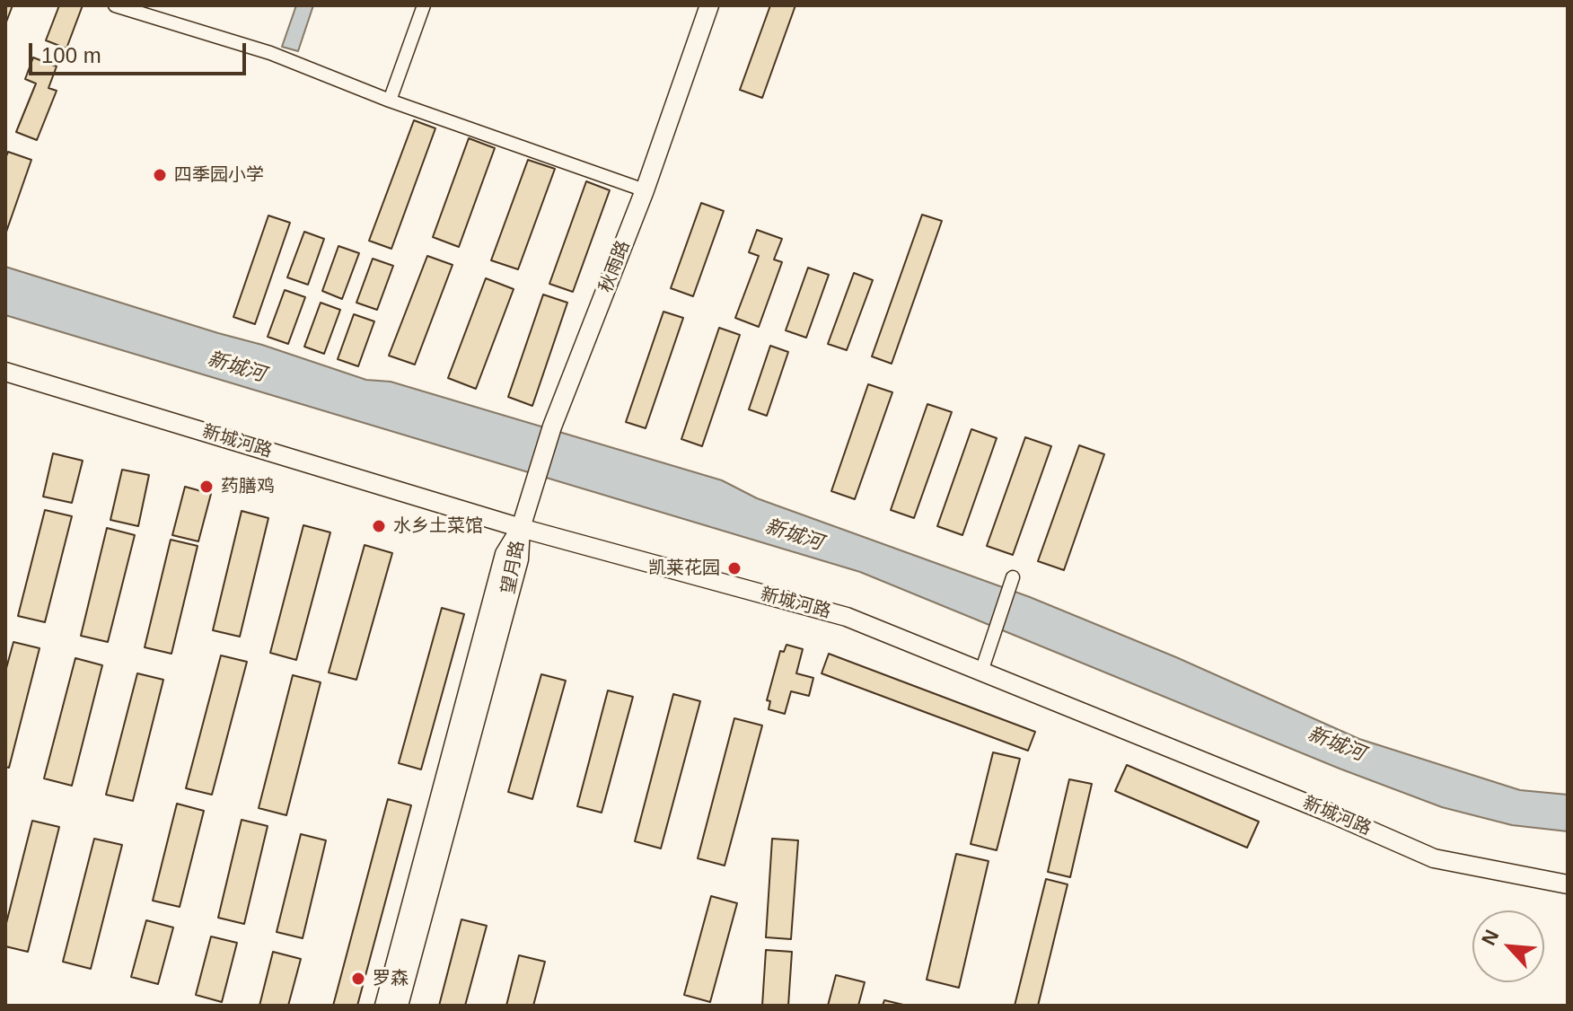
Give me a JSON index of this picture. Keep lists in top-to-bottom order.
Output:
{
  "streets": {
    "street": ["秋雨路", "新城河路", "望月路"]
  },
  "crossings": [
    ["秋雨路", "新城河路"],
    ["秋雨路", "望月路"],
    ["新城河路", "望月路"]
  ],
  "water": ["新城河"],
  "places": [
    "四季园小学",
    "药膳鸡",
    "水乡土菜馆",
    "凯莱花园",
    "罗森"
  ],
  "scale_bar": "100 m",
  "north": "top left"
}
